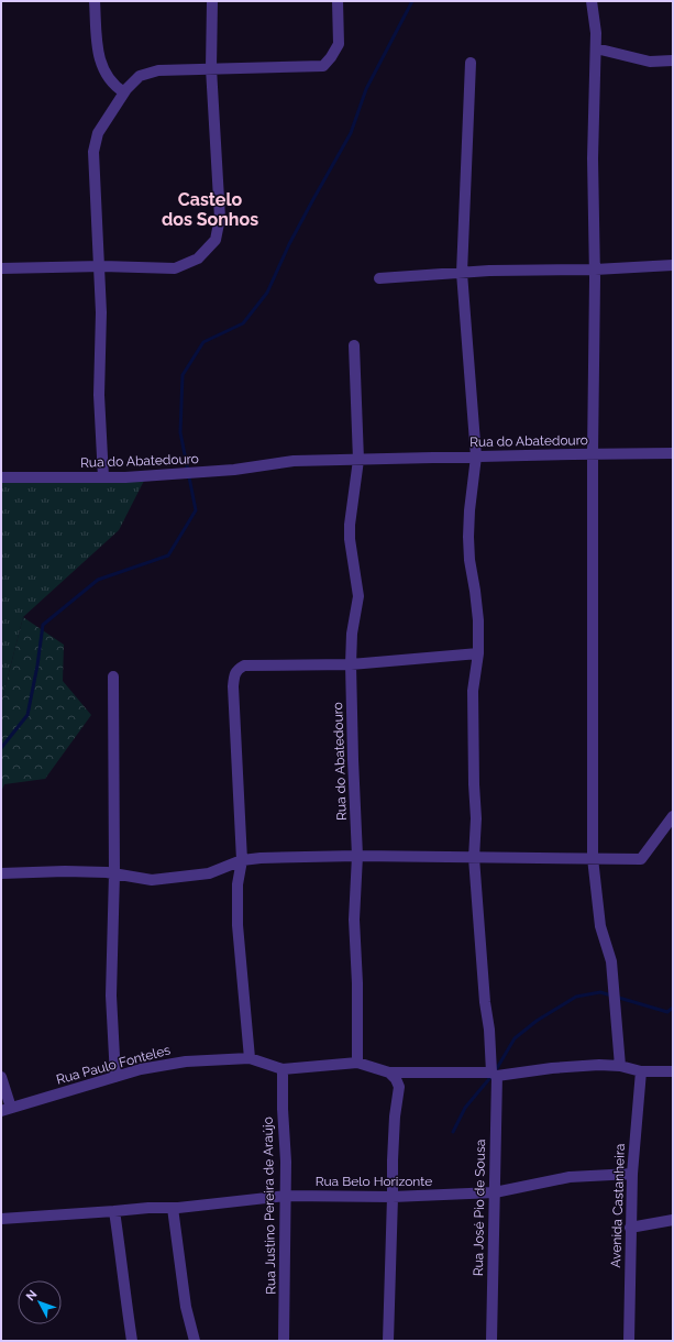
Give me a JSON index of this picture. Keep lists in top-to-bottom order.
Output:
{
  "streets": {
    "street": [
      "Rua do Abatedouro",
      "Rua Paulo Fonteles",
      "Rua Belo Horizonte",
      "Rua Justino Pereira de Araújo",
      "Avenida Castanheira",
      "Rua José Pio de Sousa"
    ]
  },
  "crossings": [
    ["Rua do Abatedouro", "Rua Paulo Fonteles"],
    ["Rua do Abatedouro", "Rua José Pio de Sousa"],
    ["Rua Paulo Fonteles", "Rua Justino Pereira de Araújo"],
    ["Rua Paulo Fonteles", "Rua José Pio de Sousa"],
    ["Rua Belo Horizonte", "Rua Justino Pereira de Araújo"],
    ["Rua Belo Horizonte", "Avenida Castanheira"],
    ["Rua Belo Horizonte", "Rua José Pio de Sousa"]
  ],
  "districts": ["Castelo dos Sonhos"],
  "north": "top left"
}
